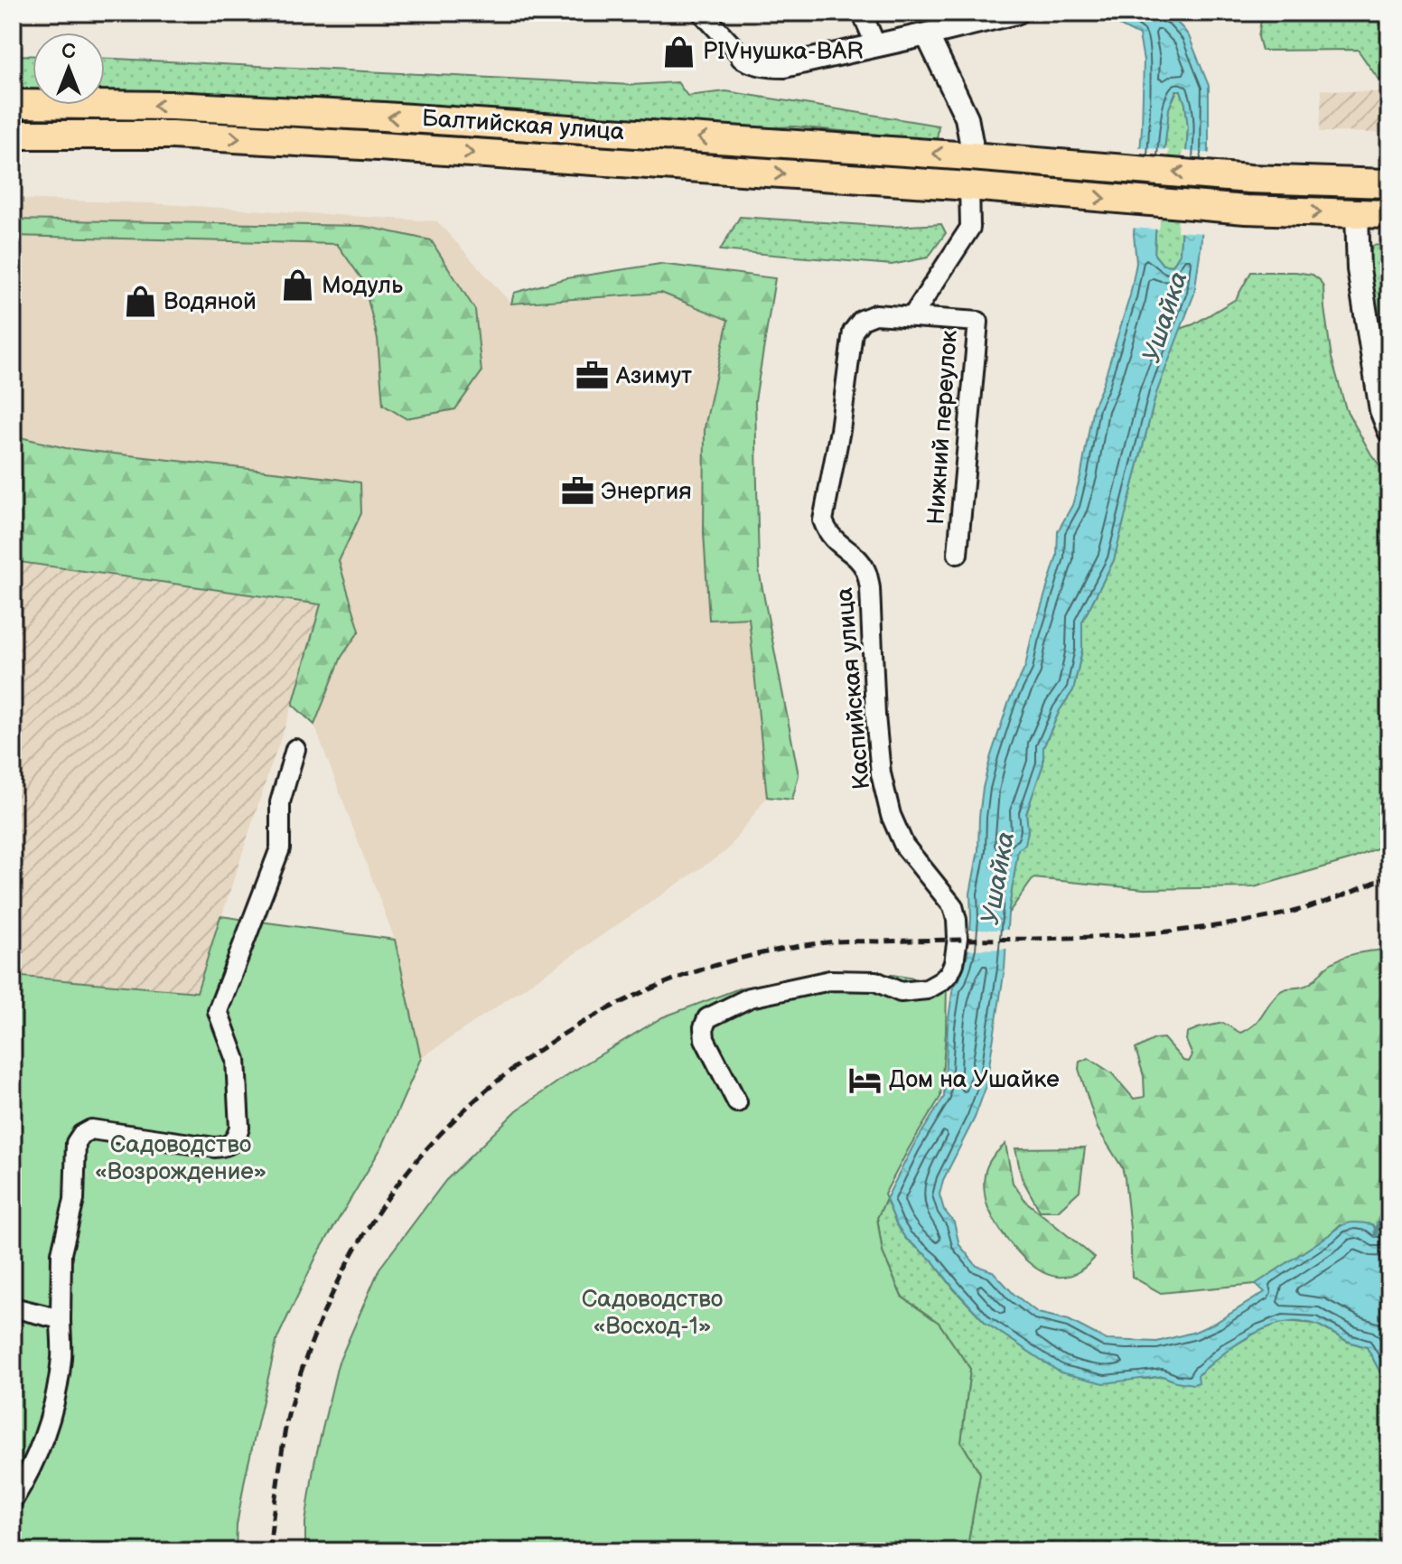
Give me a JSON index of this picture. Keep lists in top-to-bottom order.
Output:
{
  "streets": {
    "main road": ["Балтийская улица"],
    "street": ["Нижний переулок", "Каспийская улица"]
  },
  "crossings": [
    ["Нижний переулок", "Каспийская улица"]
  ],
  "water": ["Ушайка"],
  "parks": ["Садоводство «Возрождение»", "Садоводство «Восход-1»"],
  "places": {
    "shop": ["PIVнушка-BAR", "Модуль", "Водяной"],
    "office": ["Азимут", "Энергия"],
    "hotel": ["Дом на Ушайке"]
  },
  "north": "top"
}
